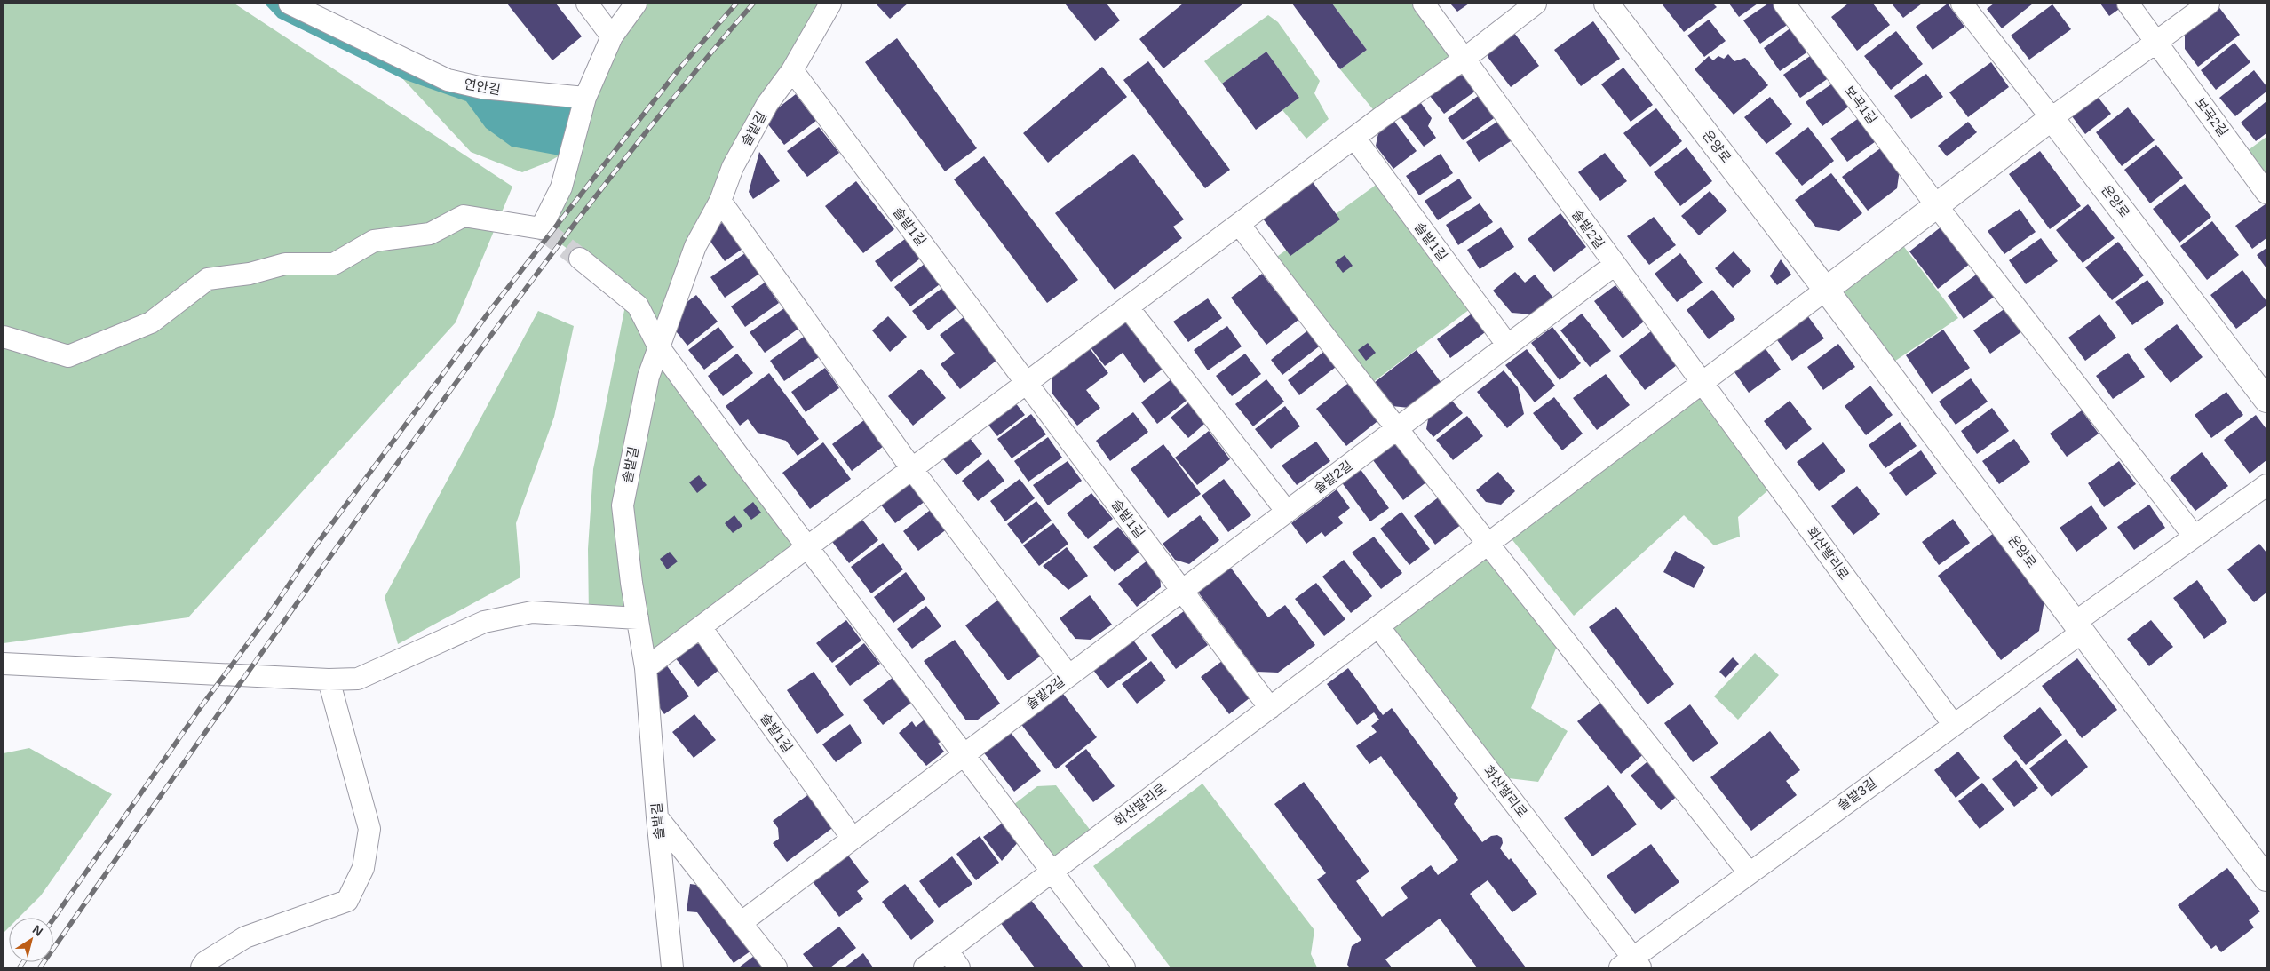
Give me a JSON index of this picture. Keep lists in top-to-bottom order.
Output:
{
  "streets": {
    "main road": ["온양로"],
    "street": [
      "연안길",
      "보곡1길",
      "보곡2길",
      "솔밭길",
      "솔밭1길",
      "솔밭2길",
      "화산발리로",
      "솔밭3길"
    ]
  },
  "crossings": [
    ["솔밭길", "솔밭1길"],
    ["온양로", "화산발리로"],
    ["온양로", "솔밭3길"],
    ["솔밭1길", "솔밭2길"],
    ["솔밭1길", "화산발리로"],
    ["화산발리로", "솔밭3길"]
  ],
  "north": "top right"
}
